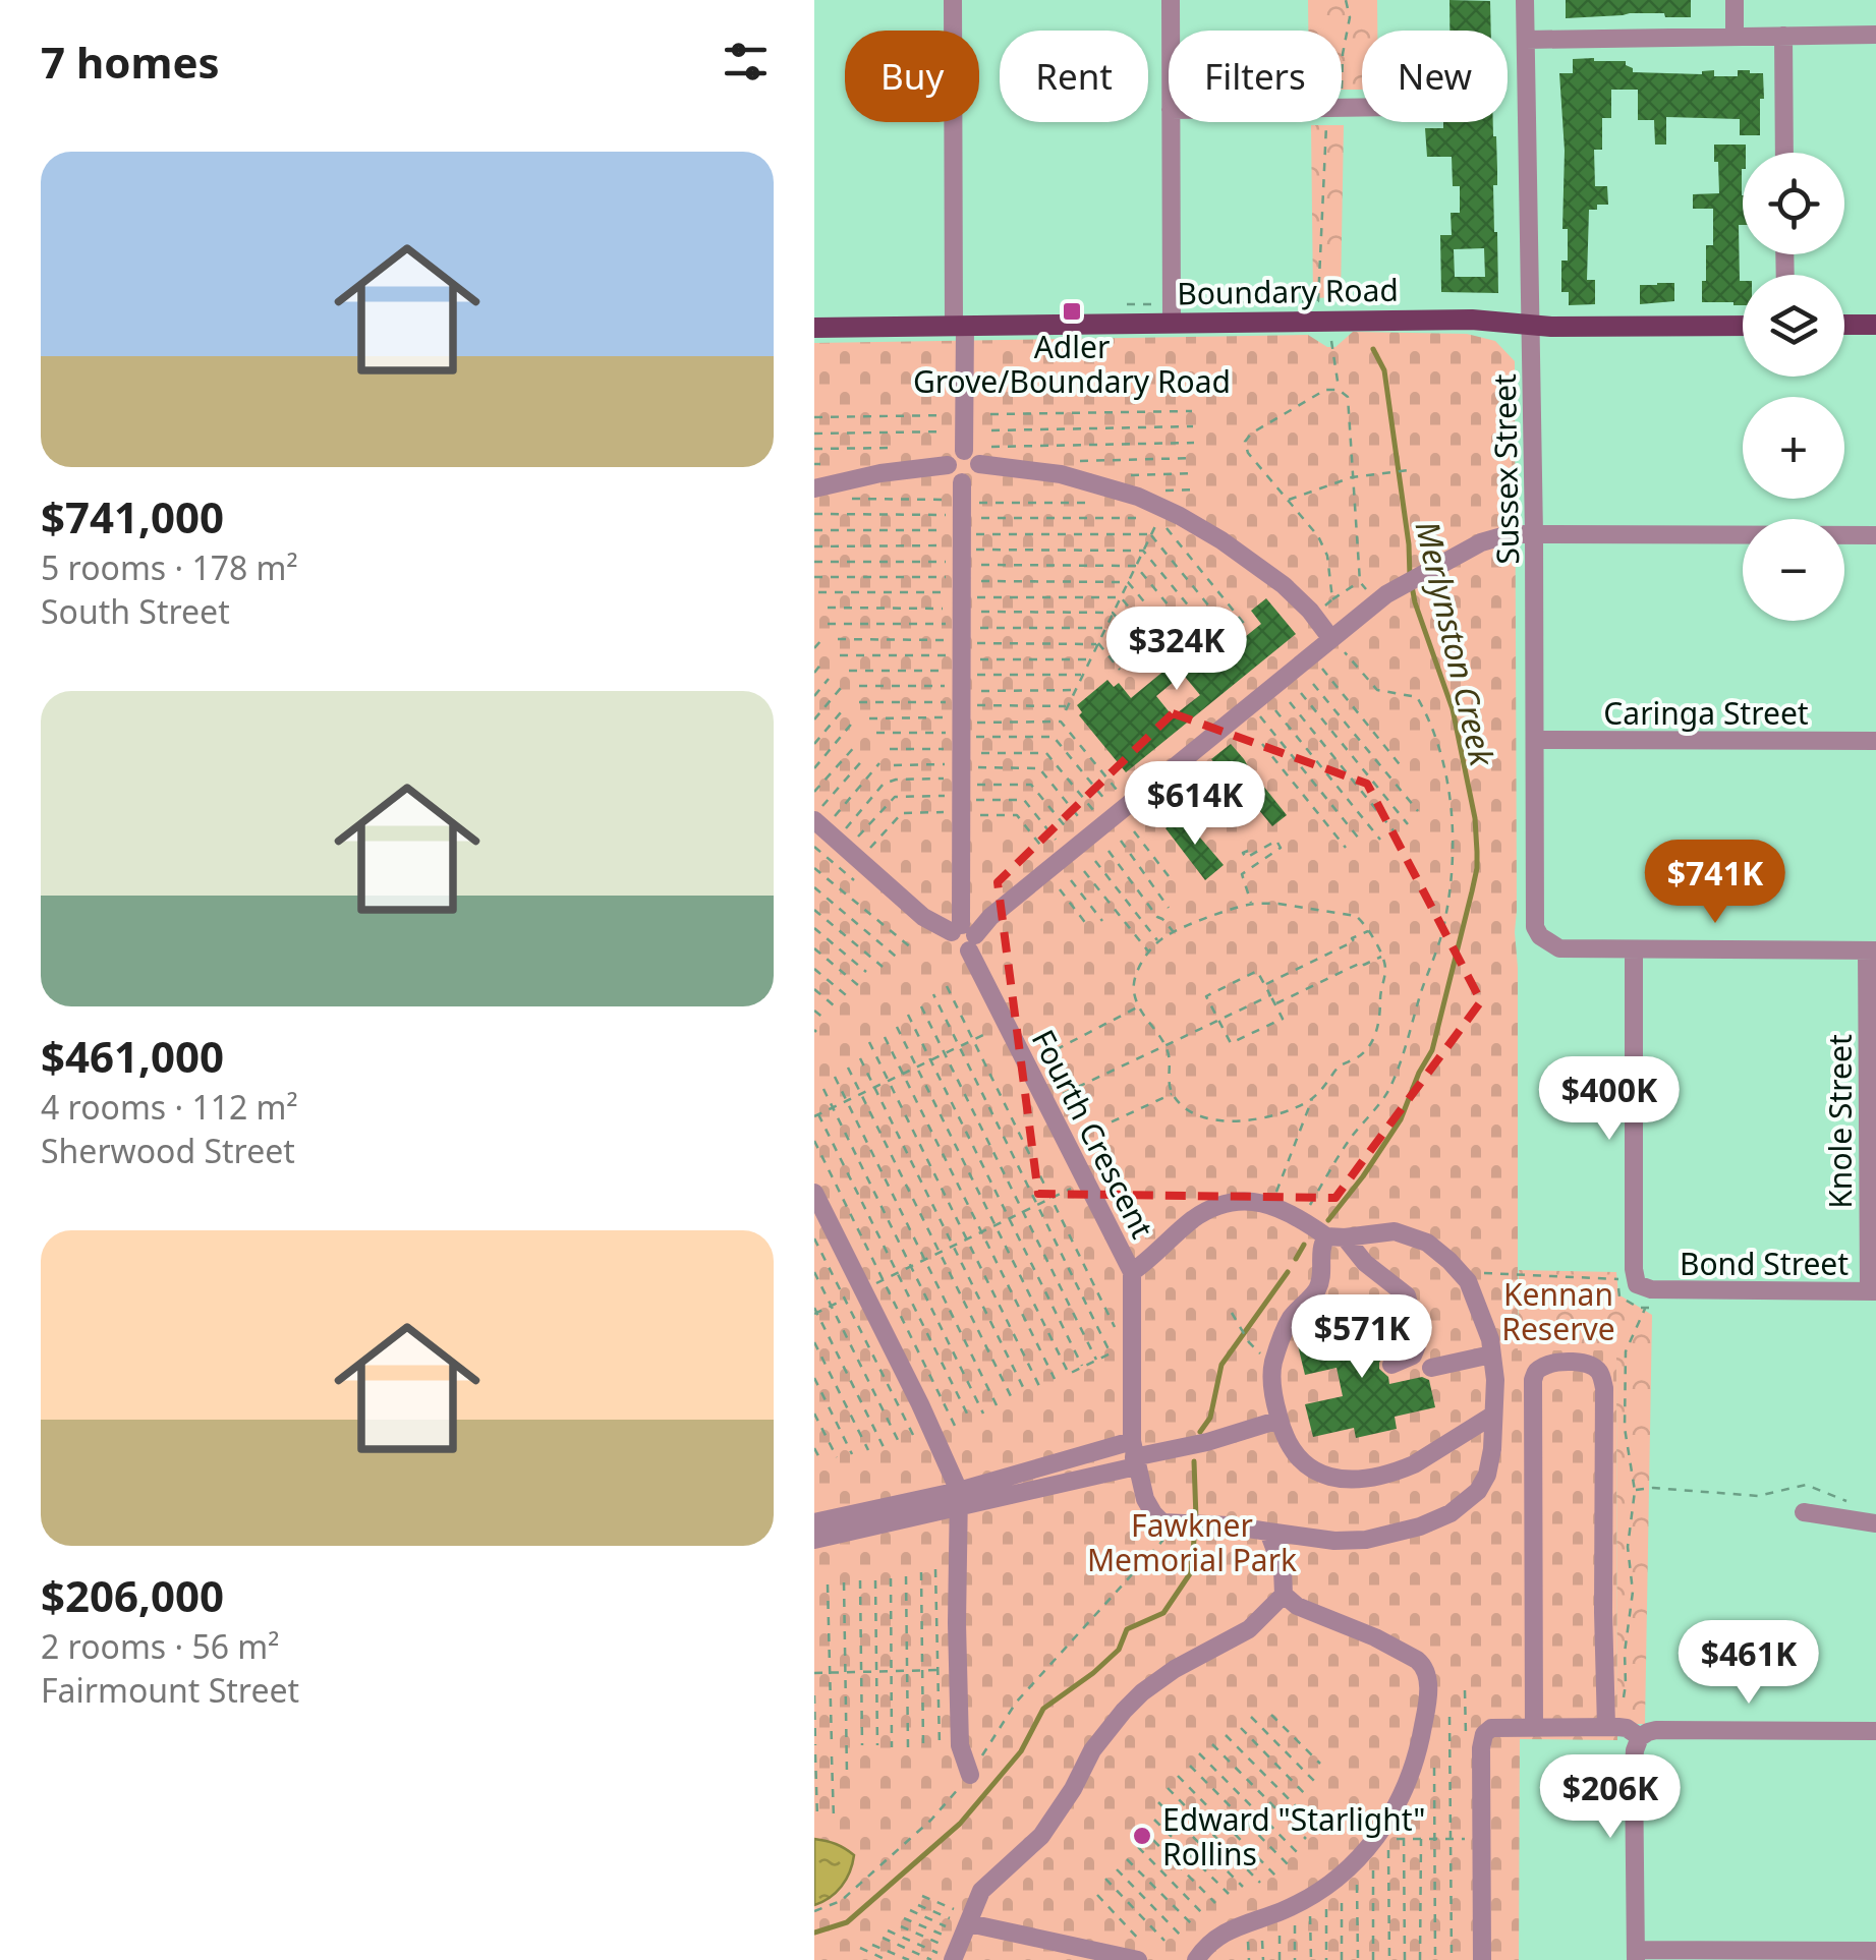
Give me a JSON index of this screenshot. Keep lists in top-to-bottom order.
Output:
{
  "streets": {
    "main road": ["Boundary Road"],
    "street": [
      "Sussex Street",
      "Caringa Street",
      "Knole Street",
      "Fourth Crescent",
      "Bond Street"
    ]
  },
  "crossings": [
    ["Boundary Road", "Sussex Street"],
    ["Sussex Street", "Caringa Street"],
    ["Knole Street", "Bond Street"]
  ],
  "water": ["Merlynston Creek"],
  "parks": ["Kennan Reserve", "Fawkner Memorial Park"],
  "places": {
    "transit": ["Adler Grove/Boundary Road"],
    "other": ["Edward \"Starlight\" Rollins"]
  },
  "page": {
    "heading": "7 homes",
    "chip": [
      "Buy",
      "Rent",
      "Filters",
      "New"
    ],
    "list": [
      {
        "name": "$741,000",
        "note": "5 rooms · 178 m² · South Street"
      },
      {
        "name": "$461,000",
        "note": "4 rooms · 112 m² · Sherwood Street"
      },
      {
        "name": "$206,000",
        "note": "2 rooms · 56 m² · Fairmount Street"
      }
    ],
    "map_buttons": ["+", "−"],
    "price": [
      "$324K",
      "$614K",
      "$741K",
      "$400K",
      "$571K",
      "$461K",
      "$206K"
    ]
  }
}
